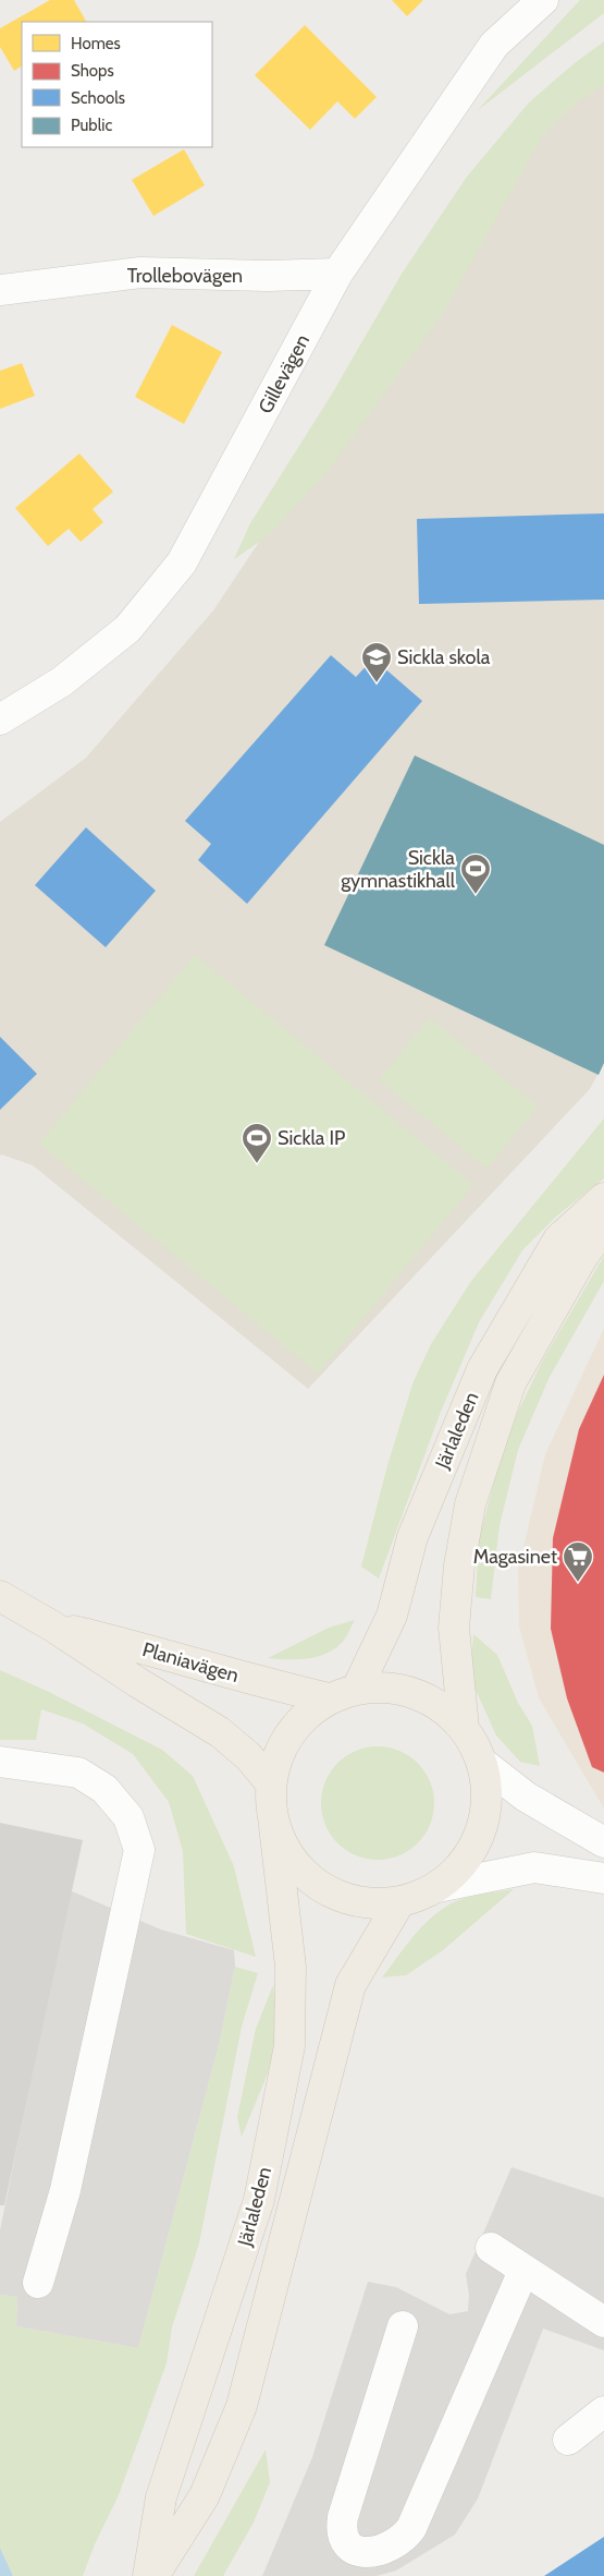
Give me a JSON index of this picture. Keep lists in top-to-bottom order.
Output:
{
  "streets": {
    "main road": ["Järlaleden", "Planiavägen"],
    "street": ["Trollebovägen", "Gillevägen"]
  },
  "crossings": [
    ["Trollebovägen", "Gillevägen"],
    ["Järlaleden", "Planiavägen"]
  ],
  "places": {
    "school or university": ["Sickla skola"],
    "sports": ["Sickla gymnastikhall", "Sickla IP"],
    "supermarket": ["Magasinet"]
  },
  "legend": [
    "Homes",
    "Shops",
    "Schools",
    "Public"
  ]
}
